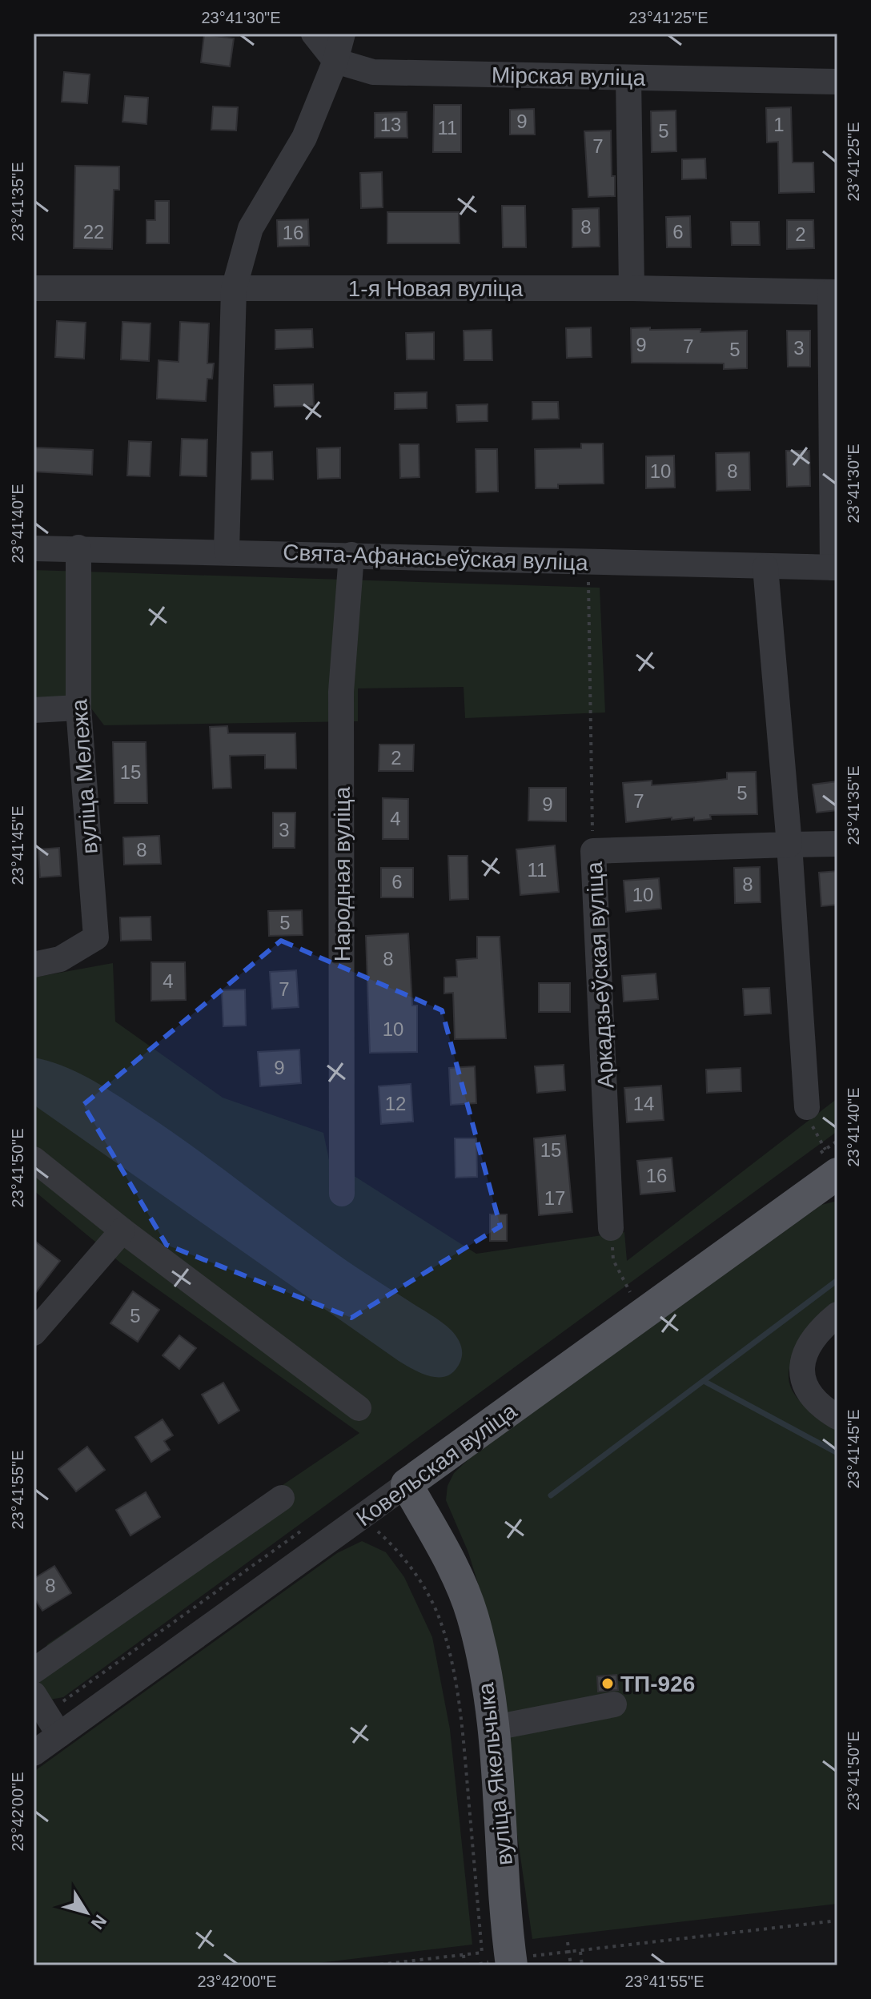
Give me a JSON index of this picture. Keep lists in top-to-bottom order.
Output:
{
  "streets": {
    "main road": ["Ковельская вуліца", "вуліца Якельчыка"],
    "street": [
      "Мірская вуліца",
      "1-я Новая вуліца",
      "Свята-Афанасьеўская вуліца",
      "вуліца Мележа",
      "Народная вуліца",
      "Аркадзьеўская вуліца"
    ]
  },
  "crossings": [
    ["Свята-Афанасьеўская вуліца", "вуліца Мележа"],
    ["Свята-Афанасьеўская вуліца", "Народная вуліца"],
    ["Ковельская вуліца", "вуліца Якельчыка"]
  ],
  "places": ["ТП-926"],
  "house_numbers": [
    "9",
    "13",
    "1",
    "11",
    "5",
    "7",
    "8",
    "22",
    "6",
    "16",
    "2",
    "9",
    "7",
    "3",
    "5",
    "10",
    "8",
    "2",
    "15",
    "5",
    "7",
    "9",
    "4",
    "3",
    "8",
    "11",
    "6",
    "8",
    "10",
    "5",
    "8",
    "4",
    "7",
    "10",
    "9",
    "12",
    "14",
    "15",
    "16",
    "17",
    "5",
    "8"
  ],
  "north": "bottom right",
  "coordinates": [
    "23°41'30\"E",
    "23°41'25\"E",
    "23°41'35\"E",
    "23°41'40\"E",
    "23°41'45\"E",
    "23°41'50\"E",
    "23°41'55\"E",
    "23°42'00\"E"
  ]
}
